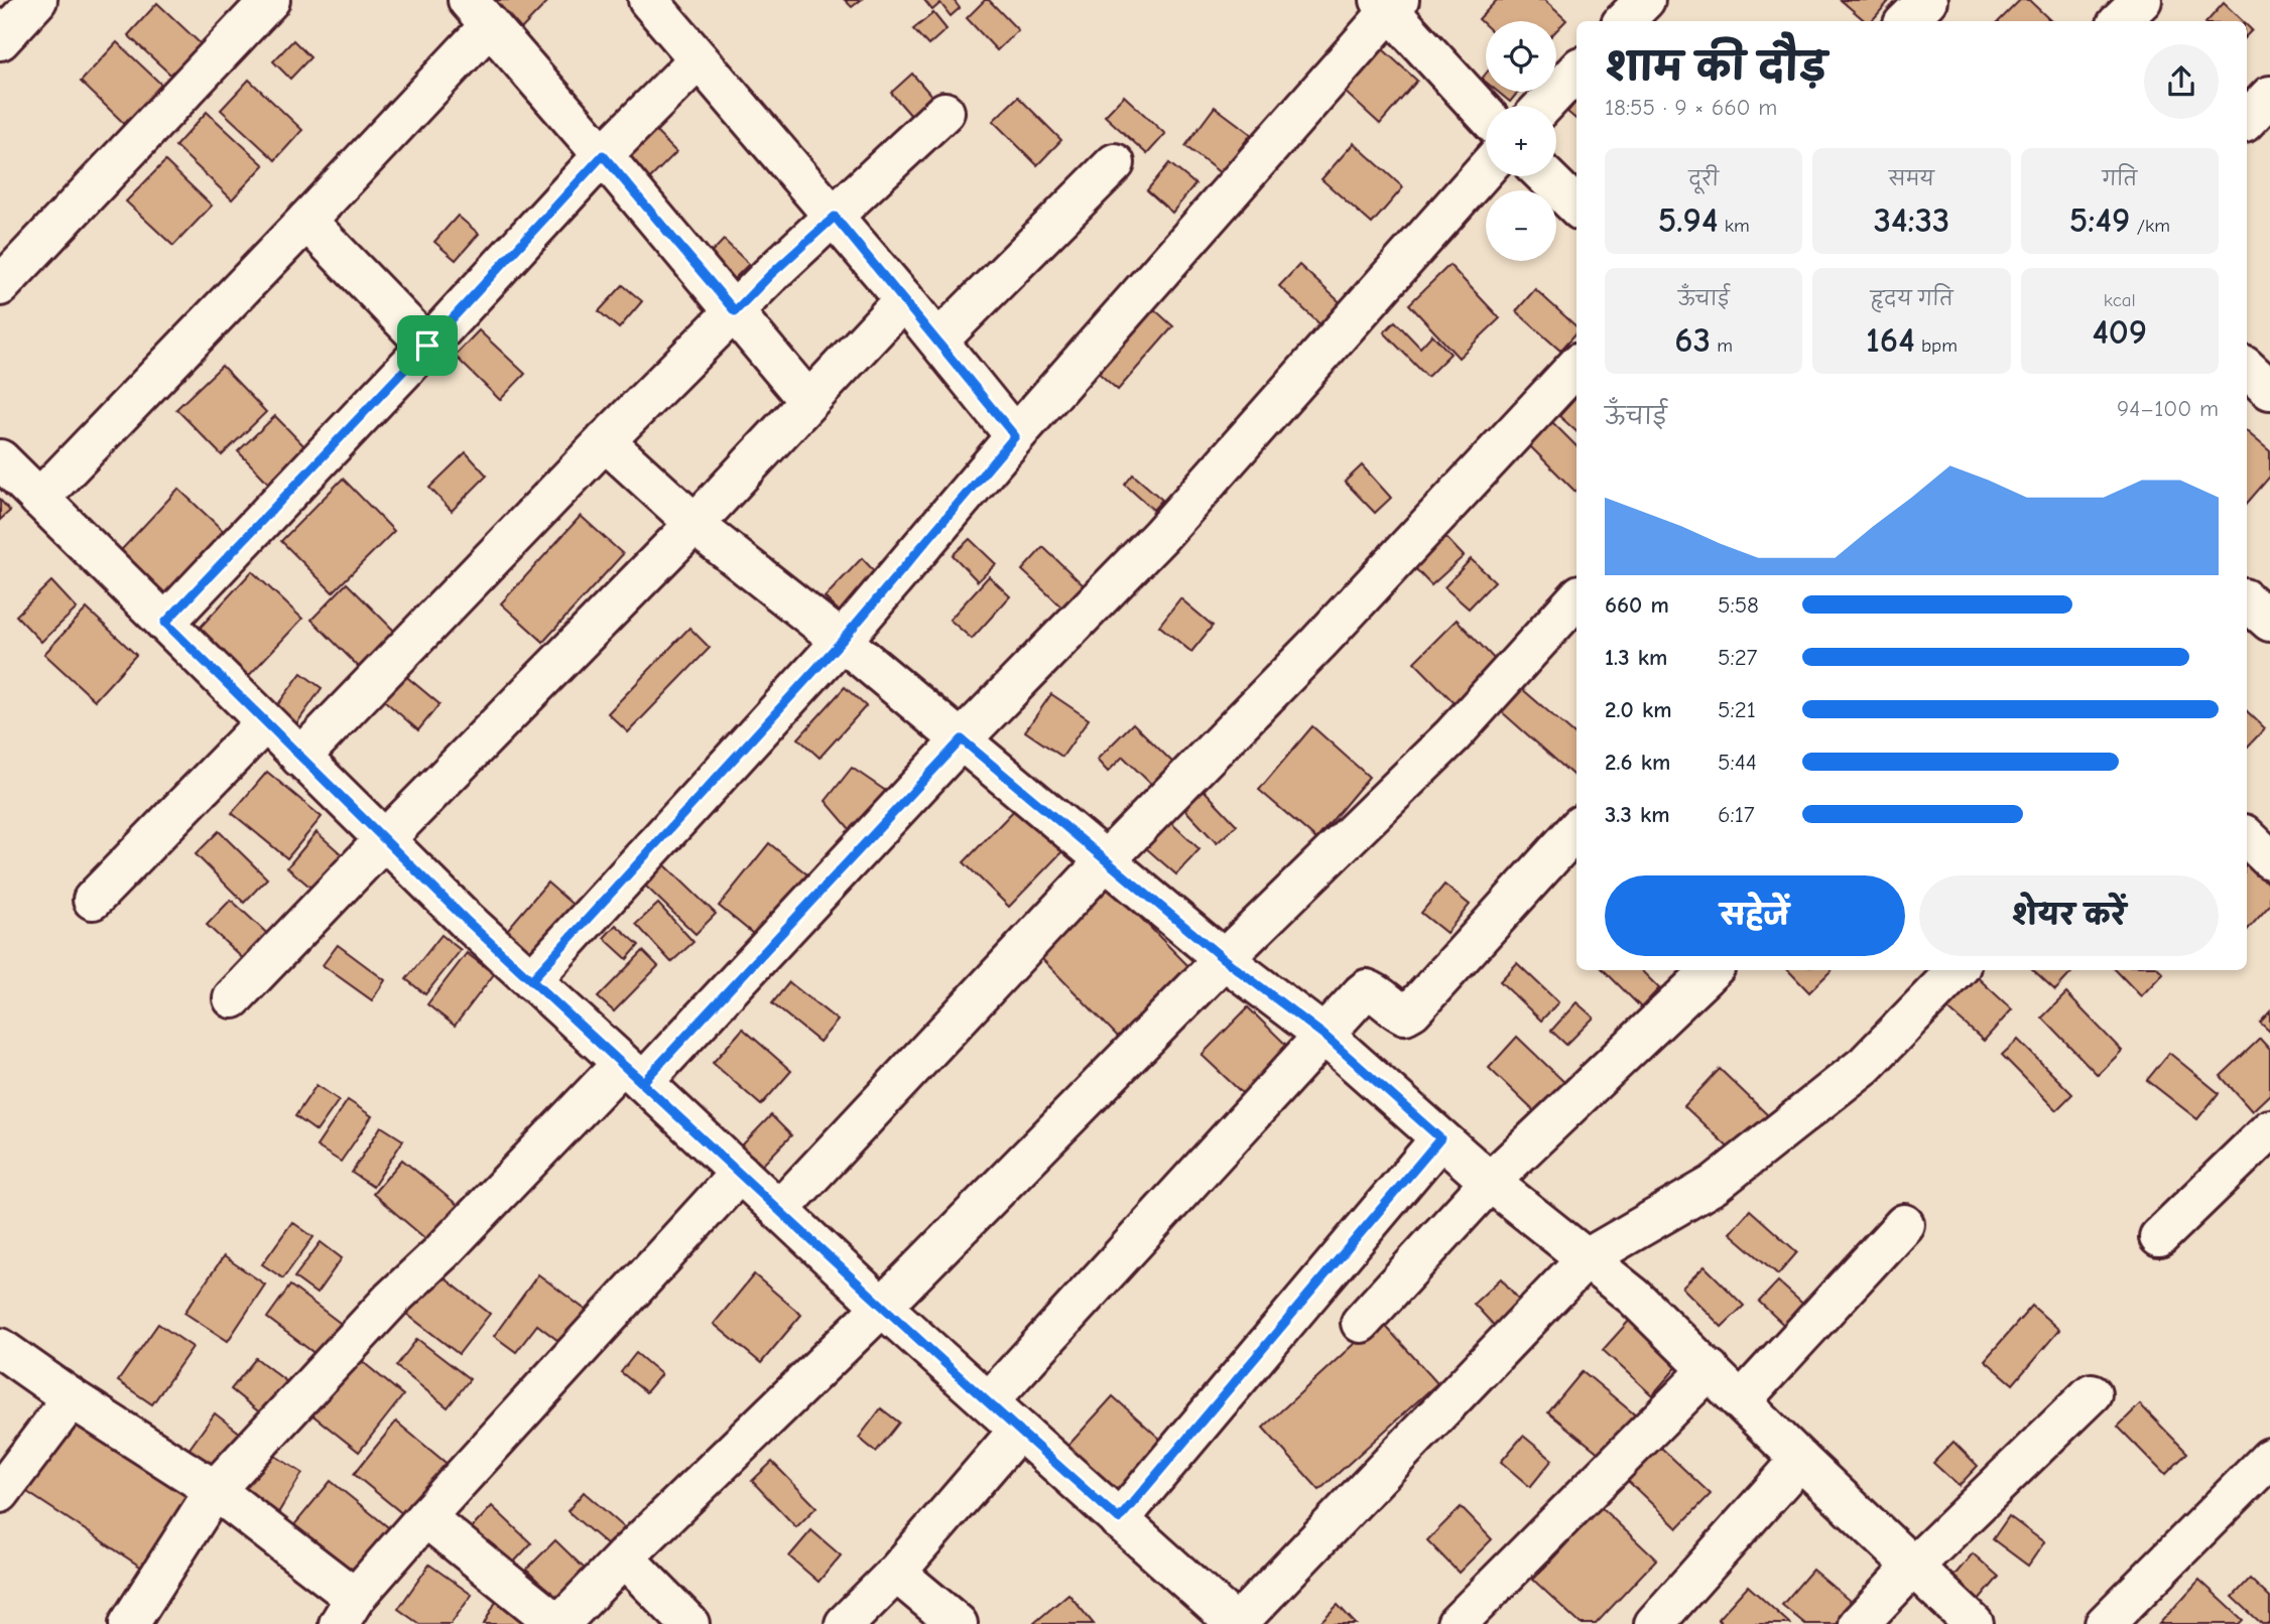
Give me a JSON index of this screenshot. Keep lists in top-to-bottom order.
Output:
{
  "page": {
    "map_buttons": ["+", "−"],
    "heading": ["शाम की दौड़", "18:55 · 9 × 660 m"],
    "stats": [
      ["दूरी", "5.94 km"],
      ["समय", "34:33"],
      ["गति", "5:49 /km"],
      ["ऊँचाई", "63 m"],
      ["हृदय गति", "164 bpm"],
      ["kcal", "409"]
    ],
    "chart": ["ऊँचाई", "94–100 m"],
    "list": [
      {
        "name": "660 m",
        "note": "5:58"
      },
      {
        "name": "1.3 km",
        "note": "5:27"
      },
      {
        "name": "2.0 km",
        "note": "5:21"
      },
      {
        "name": "2.6 km",
        "note": "5:44"
      },
      {
        "name": "3.3 km",
        "note": "6:17"
      }
    ],
    "buttons": ["सहेजें", "शेयर करें"]
  }
}
